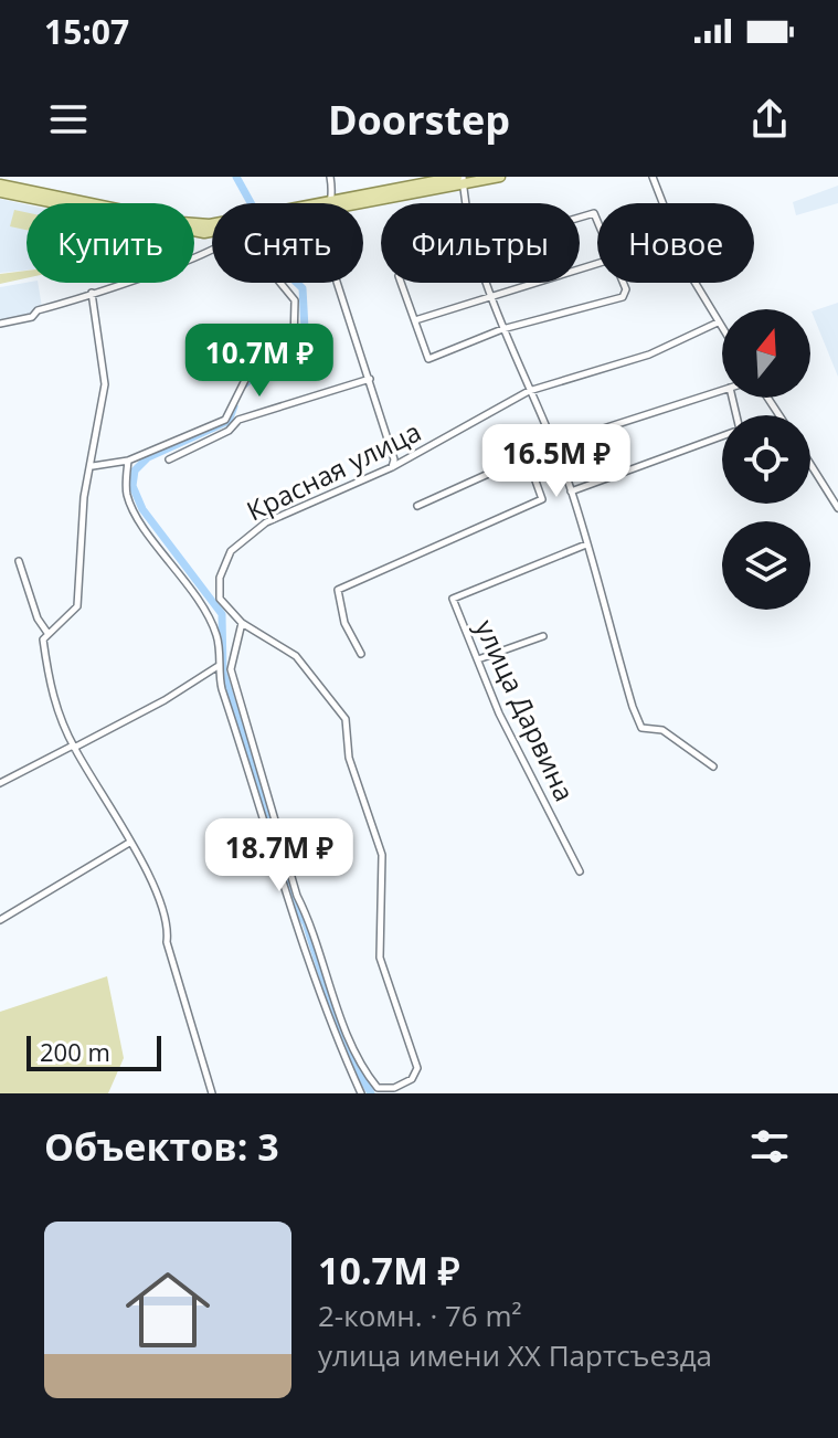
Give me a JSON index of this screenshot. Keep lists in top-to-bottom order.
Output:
{
  "streets": {
    "street": ["Красная улица", "улица Дарвина"]
  },
  "scale_bar": "200 m",
  "north": "top",
  "page": {
    "status": "15:07",
    "header": "Doorstep",
    "chip": [
      "Купить",
      "Снять",
      "Фильтры",
      "Новое"
    ],
    "price": ["10.7M ₽", "16.5M ₽", "18.7M ₽"],
    "scale": "200 m",
    "heading": "Объектов: 3",
    "list": [
      {
        "name": "10.7M ₽",
        "note": "2-комн. · 76 m² · улица имени ХХ Партсъезда"
      }
    ]
  }
}
